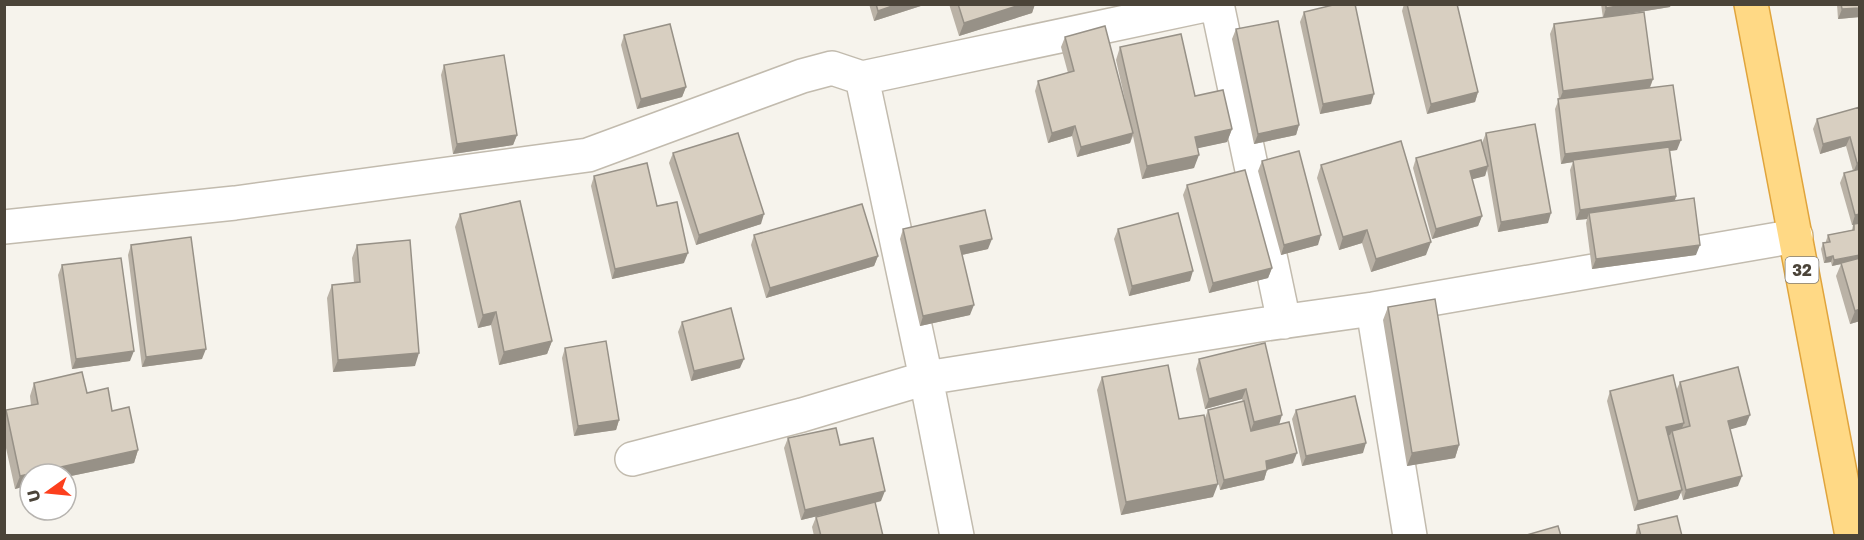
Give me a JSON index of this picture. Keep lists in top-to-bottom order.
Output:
{
  "streets": {
    "highway": ["32"]
  },
  "north": "left"
}
